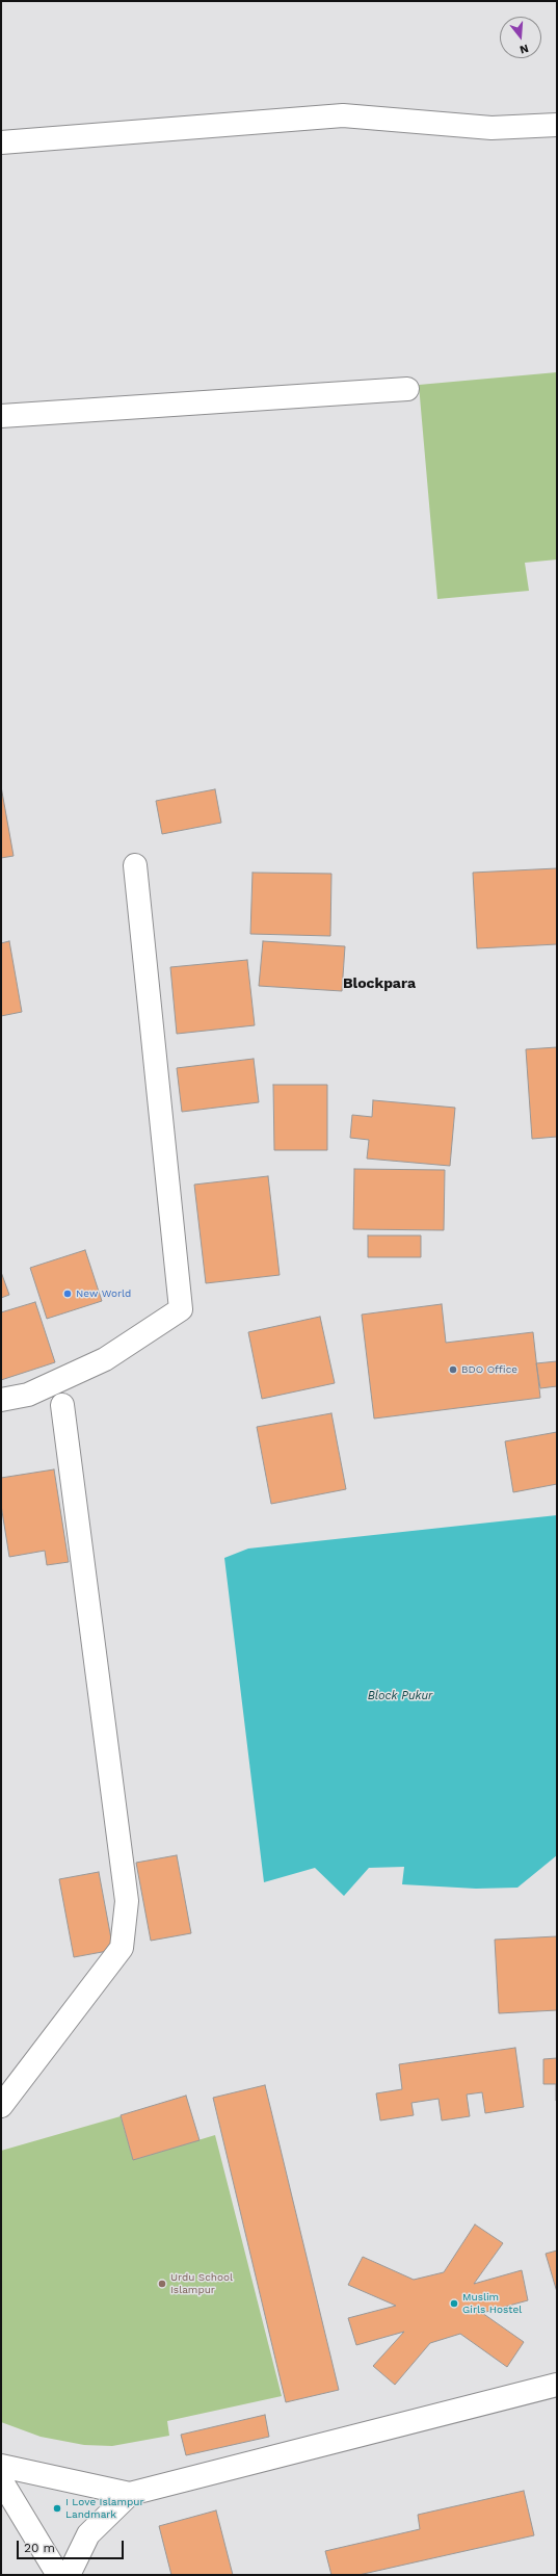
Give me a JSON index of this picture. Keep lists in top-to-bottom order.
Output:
{
  "districts": ["Blockpara"],
  "water": ["Block Pukur"],
  "places": [
    "New World",
    "BDO Office",
    "Urdu School Islampur",
    "Muslim Girls Hostel",
    "I Love Islampur Landmark"
  ],
  "scale_bar": "20 m",
  "north": "bottom"
}
